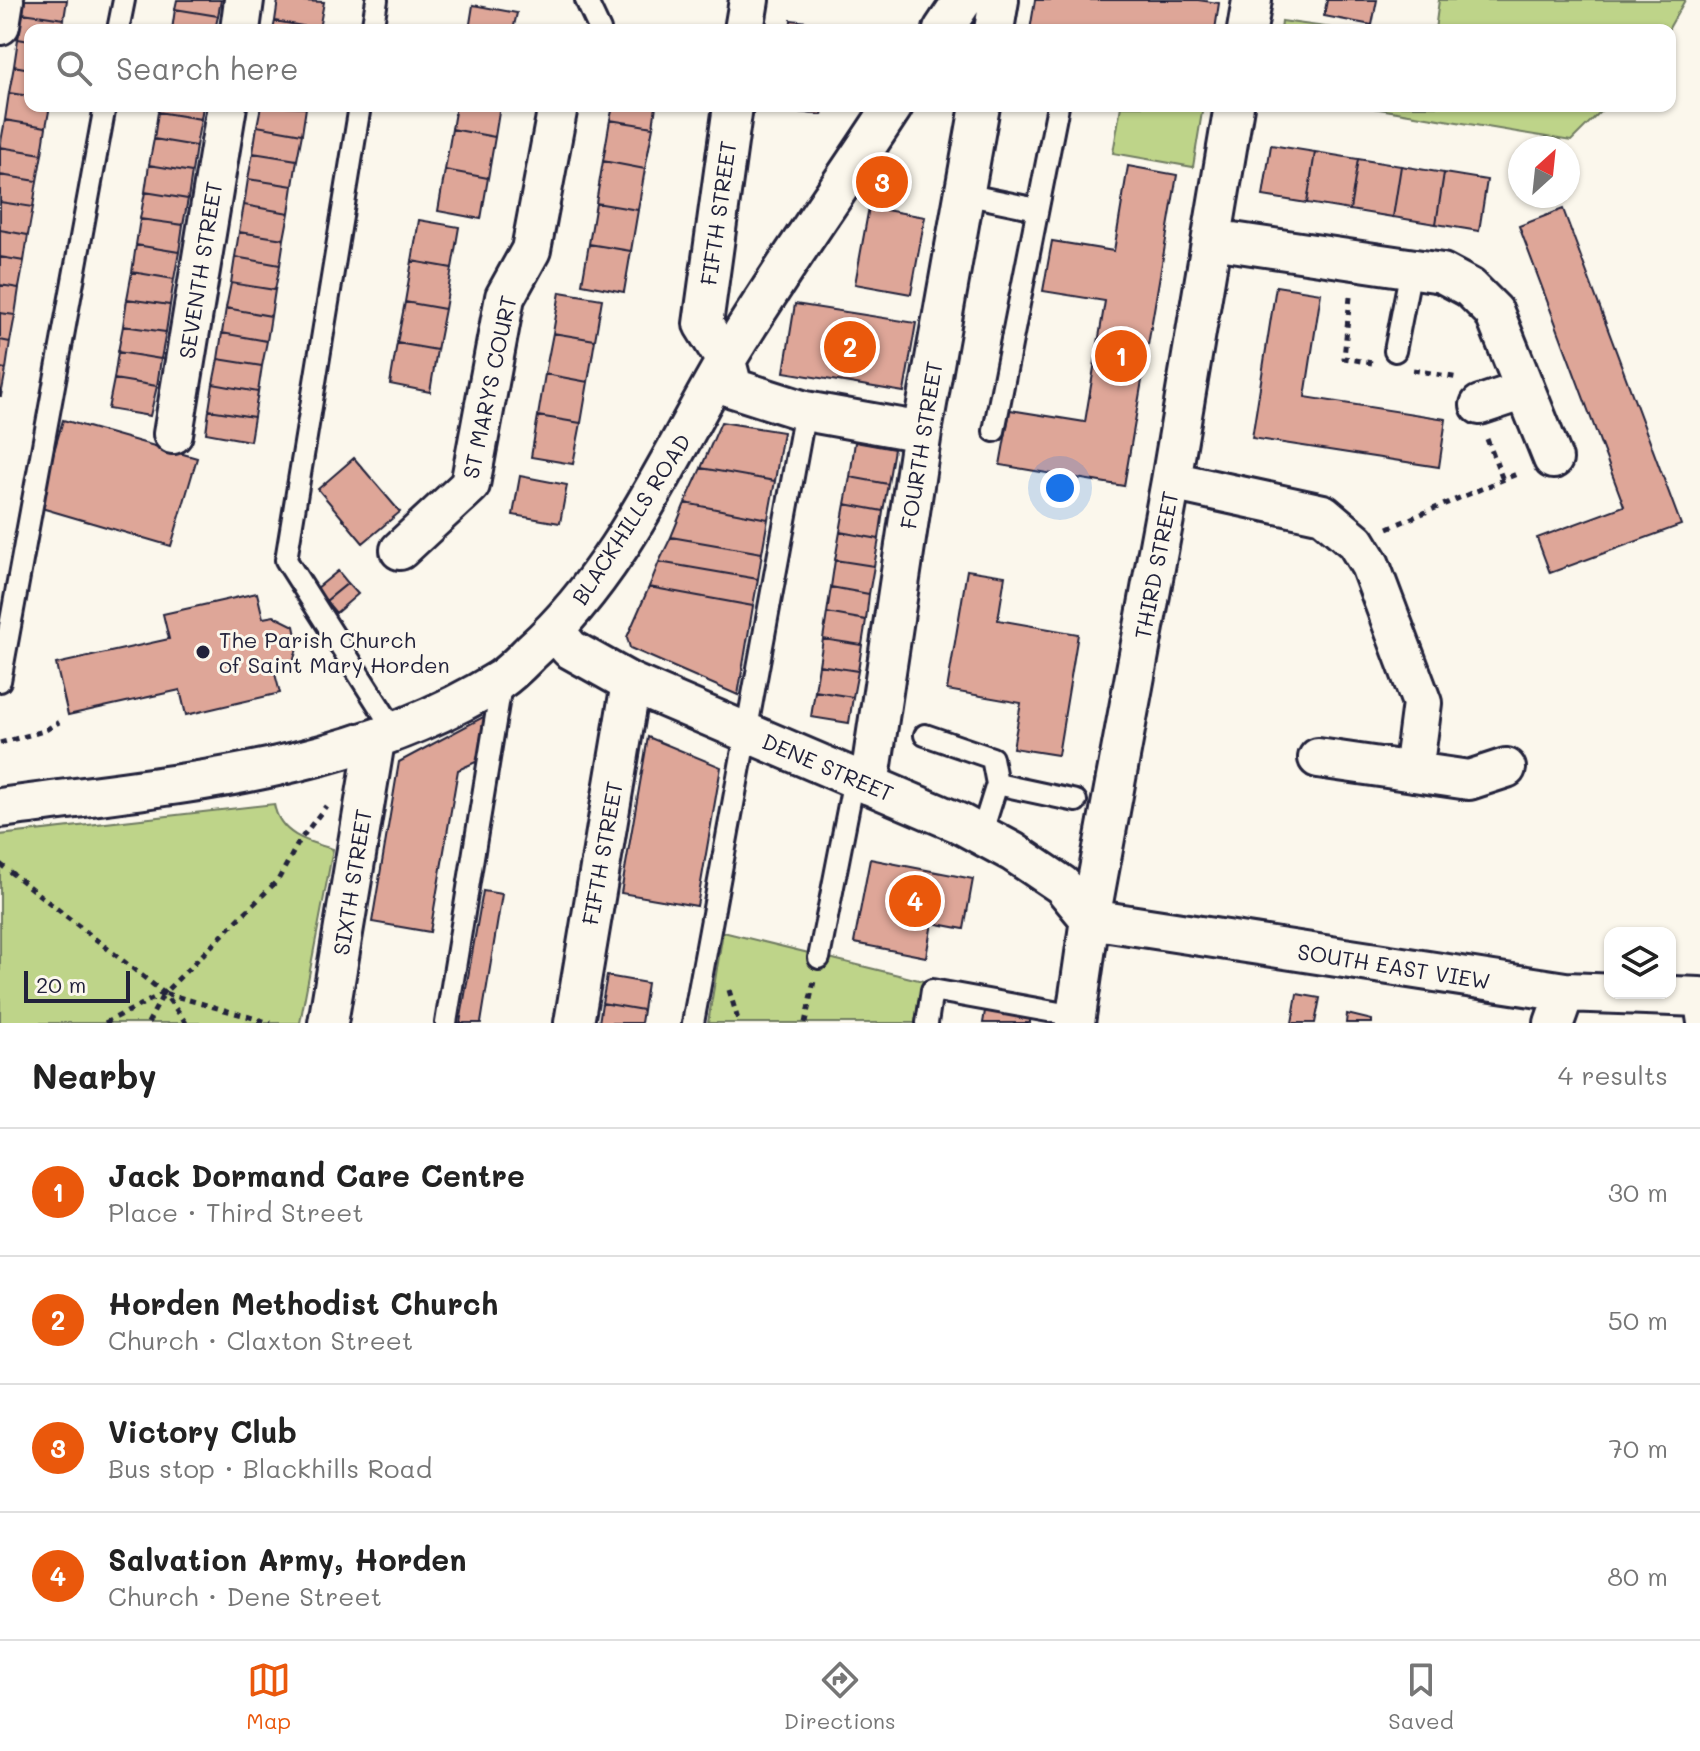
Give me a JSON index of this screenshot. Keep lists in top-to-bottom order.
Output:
{
  "streets": {
    "street": [
      "FIFTH STREET",
      "SEVENTH STREET",
      "ST MARYS COURT",
      "FOURTH STREET",
      "BLACKHILLS ROAD",
      "THIRD STREET",
      "DENE STREET",
      "SIXTH STREET",
      "SOUTH EAST VIEW"
    ]
  },
  "crossings": [
    ["FIFTH STREET", "BLACKHILLS ROAD"],
    ["FIFTH STREET", "DENE STREET"],
    ["FOURTH STREET", "DENE STREET"],
    ["BLACKHILLS ROAD", "DENE STREET"],
    ["BLACKHILLS ROAD", "SIXTH STREET"],
    ["THIRD STREET", "DENE STREET"],
    ["THIRD STREET", "SOUTH EAST VIEW"],
    ["DENE STREET", "SOUTH EAST VIEW"]
  ],
  "places": ["The Parish Church of Saint Mary Horden"],
  "scale_bar": "20 m",
  "north": "top right",
  "page": {
    "search": "Search here",
    "pins": [
      "3",
      "2",
      "1",
      "4"
    ],
    "scale": "20 m",
    "heading": ["Nearby", "4 results"],
    "list": [
      {
        "mark": "1",
        "name": "Jack Dormand Care Centre",
        "note": "Place · Third Street",
        "value": "30 m"
      },
      {
        "mark": "2",
        "name": "Horden Methodist Church",
        "note": "Church · Claxton Street",
        "value": "50 m"
      },
      {
        "mark": "3",
        "name": "Victory Club",
        "note": "Bus stop · Blackhills Road",
        "value": "70 m"
      },
      {
        "mark": "4",
        "name": "Salvation Army, Horden",
        "note": "Church · Dene Street",
        "value": "80 m"
      }
    ],
    "nav": ["Map", "Directions", "Saved"]
  }
}
